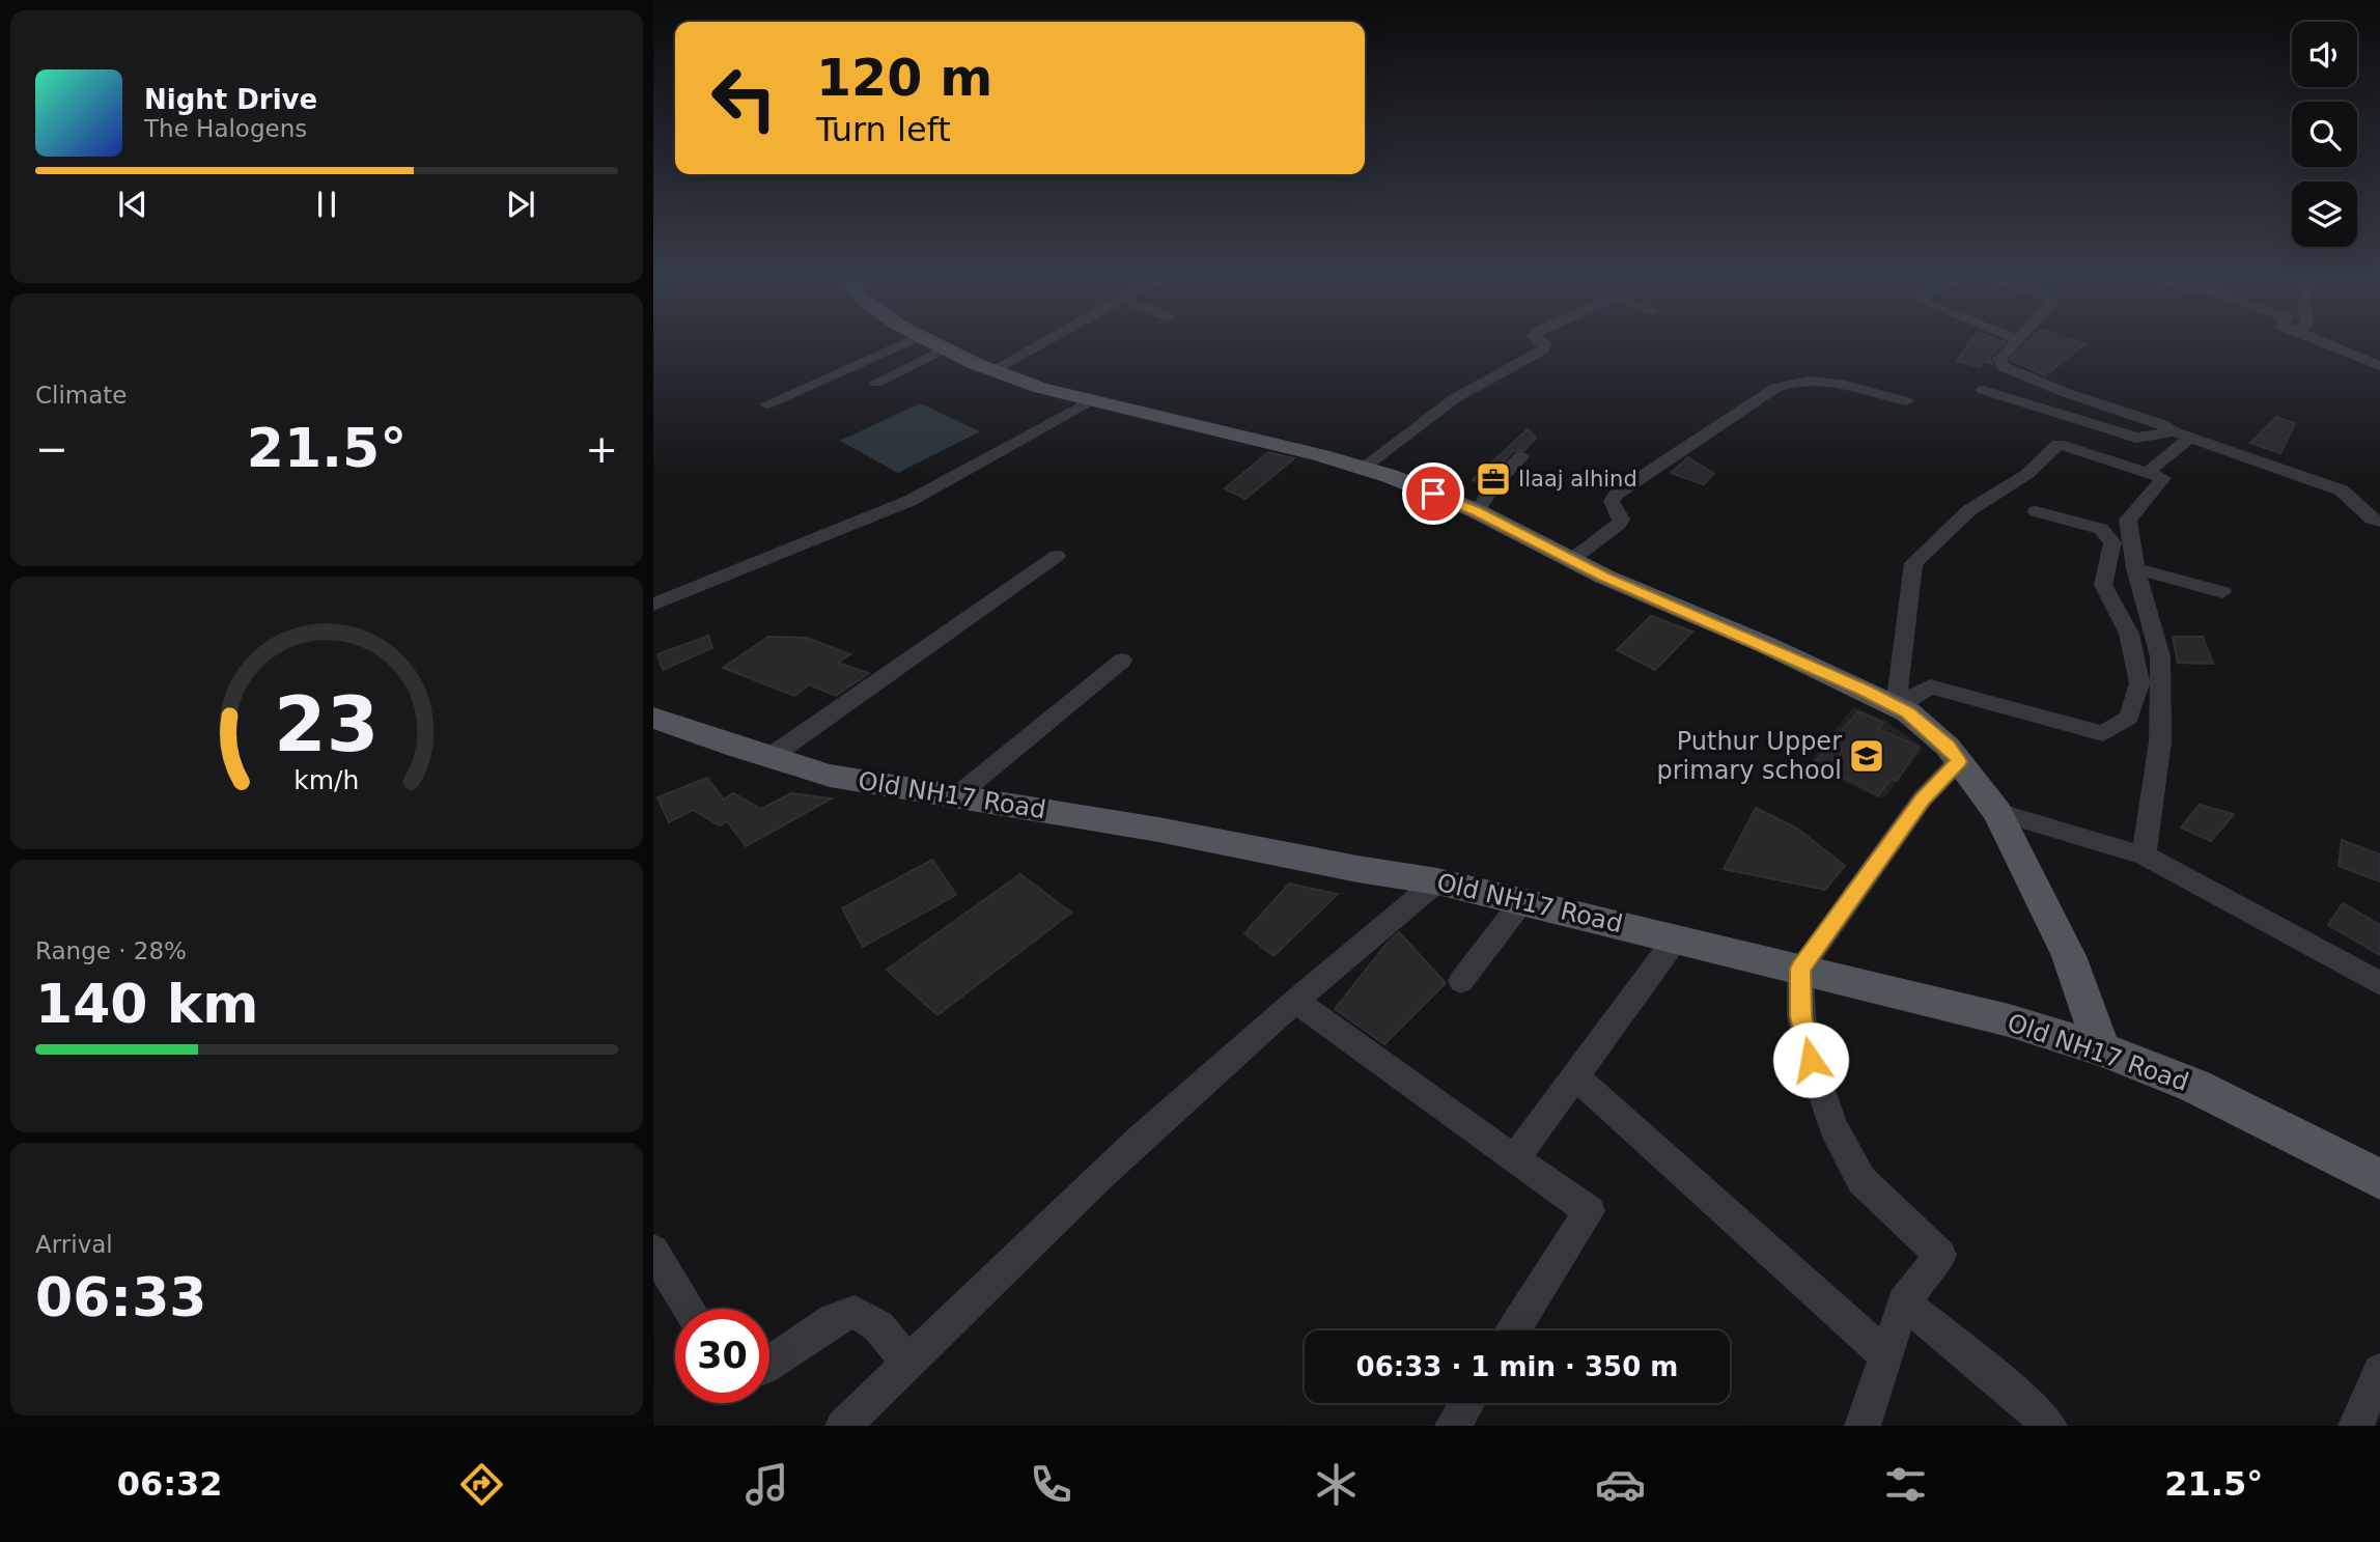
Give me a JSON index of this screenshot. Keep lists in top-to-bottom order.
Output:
{
  "streets": {
    "main road": ["Old NH17 Road"]
  },
  "places": {
    "office": ["Ilaaj alhind"],
    "school or university": ["Puthur Upper primary school"]
  },
  "page": {
    "turn": ["120 m", "Turn left"],
    "song": ["Night Drive", "The Halogens"],
    "tile": [
      "Climate",
      ["Range · 28%", "140 km"],
      ["Arrival", "06:33"]
    ],
    "heat": ["−", "21.5°", "+"],
    "limit": "30",
    "trip": "06:33 · 1 min · 350 m",
    "tabs": ["06:32", "21.5°"],
    "gauge": ["23", "km/h"]
  }
}
